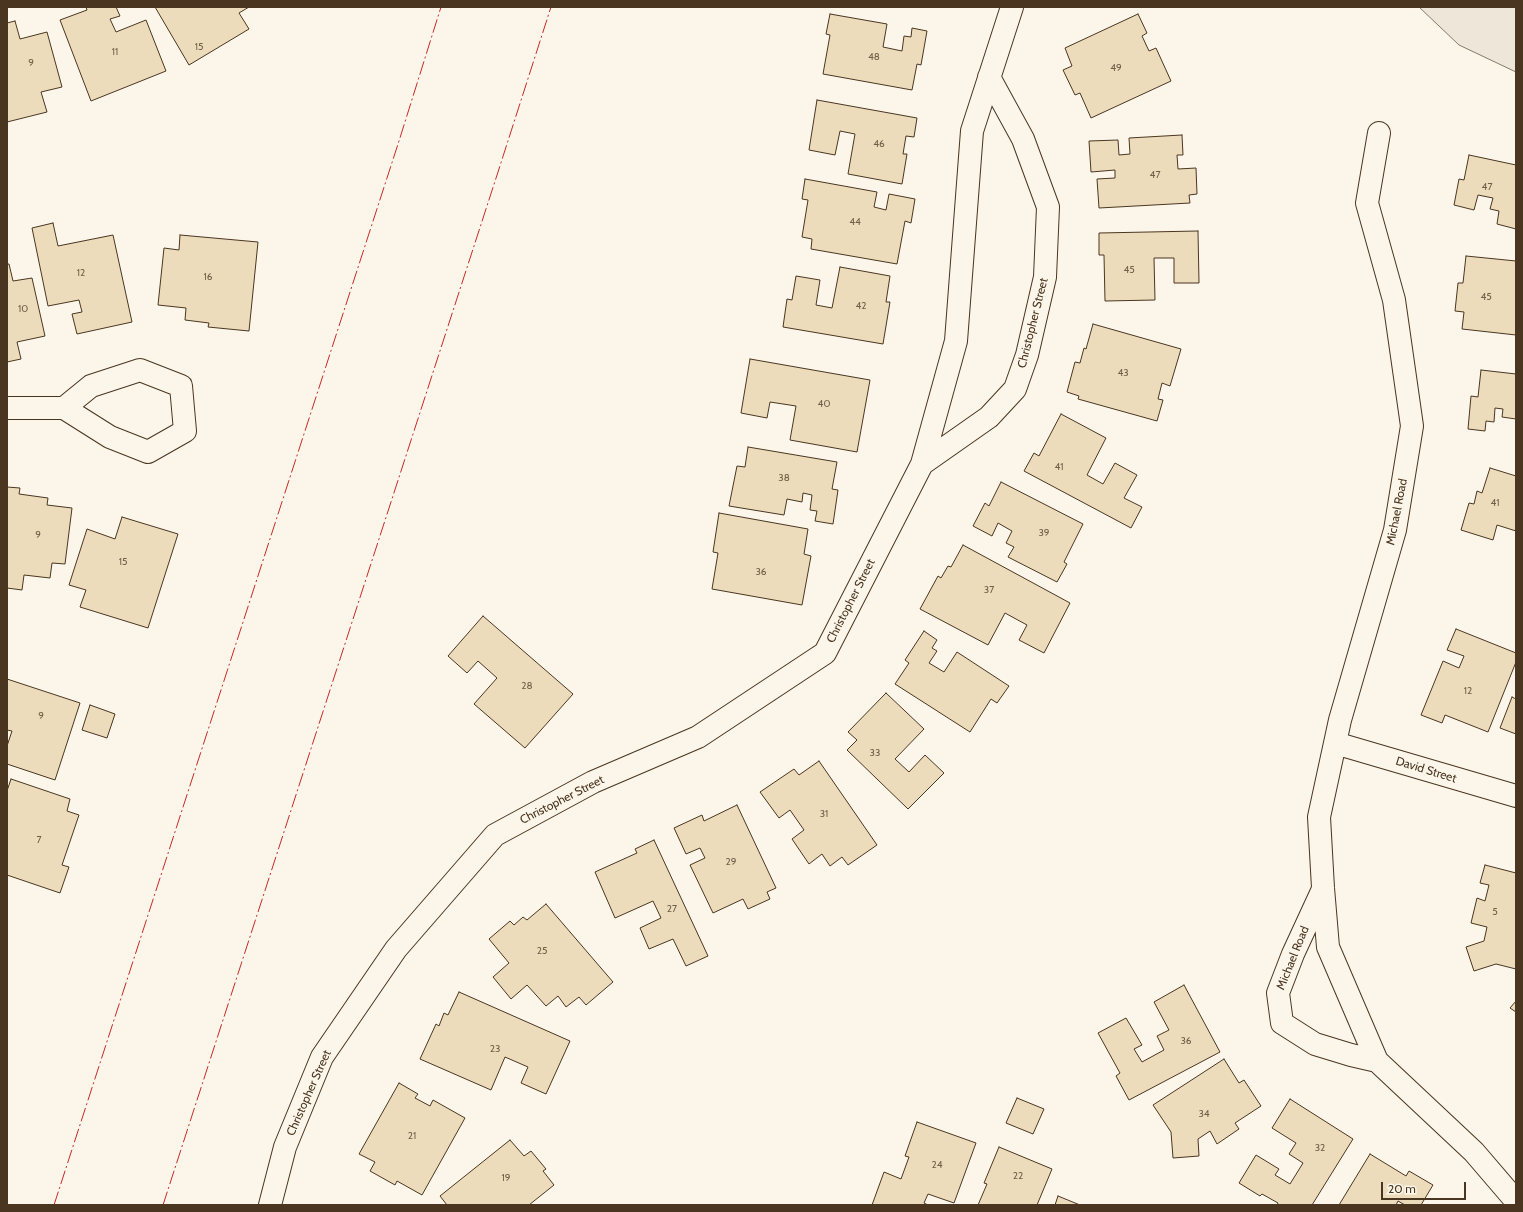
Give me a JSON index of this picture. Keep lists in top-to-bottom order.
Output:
{
  "streets": {
    "street": ["Christopher Street", "Michael Road", "David Street"]
  },
  "crossings": [
    ["Michael Road", "David Street"]
  ],
  "house_numbers": [
    "15",
    "11",
    "48",
    "9",
    "49",
    "46",
    "47",
    "47",
    "44",
    "45",
    "12",
    "16",
    "45",
    "42",
    "10",
    "43",
    "40",
    "41",
    "38",
    "41",
    "39",
    "9",
    "15",
    "36",
    "37",
    "28",
    "12",
    "9",
    "33",
    "31",
    "7",
    "29",
    "27",
    "5",
    "25",
    "36",
    "23",
    "34",
    "21",
    "32",
    "24",
    "22",
    "19"
  ],
  "scale_bar": "20 m"
}
